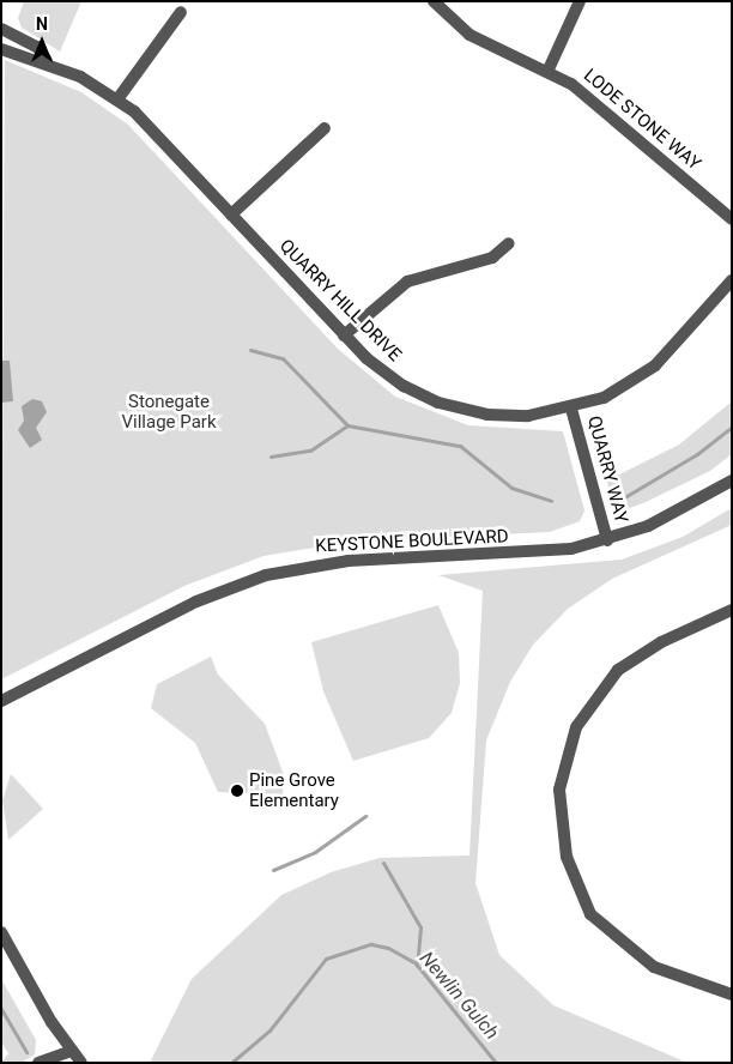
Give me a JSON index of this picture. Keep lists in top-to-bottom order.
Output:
{
  "streets": {
    "street": [
      "LODE STONE WAY",
      "QUARRY HILL DRIVE",
      "QUARRY WAY",
      "KEYSTONE BOULEVARD"
    ]
  },
  "crossings": [
    ["QUARRY HILL DRIVE", "QUARRY WAY"],
    ["QUARRY WAY", "KEYSTONE BOULEVARD"]
  ],
  "water": ["Newlin Gulch"],
  "parks": ["Stonegate Village Park"],
  "places": ["Pine Grove Elementary"],
  "north": "top"
}
